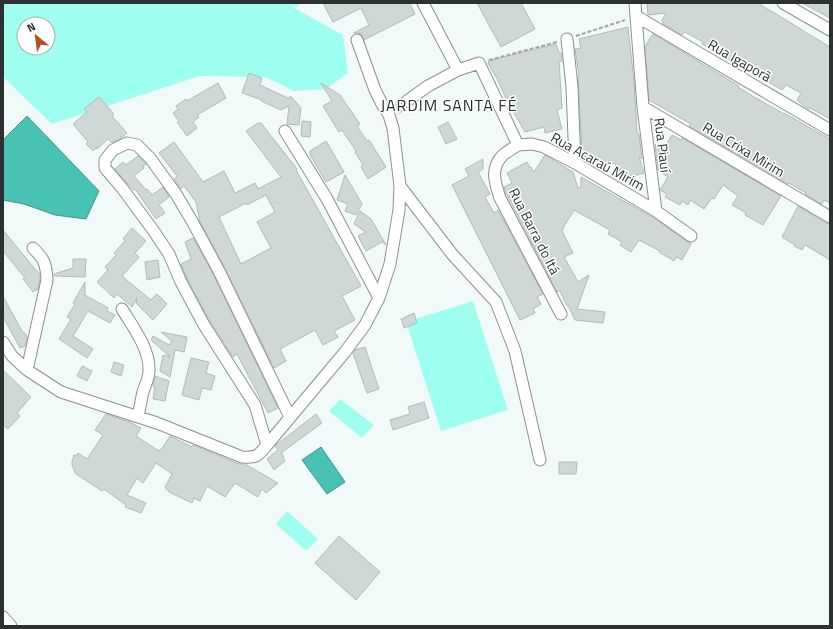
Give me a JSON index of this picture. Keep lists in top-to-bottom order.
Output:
{
  "streets": {
    "street": [
      "Rua Igaporã",
      "Rua Piauí",
      "Rua Crixa Mirim",
      "Rua Acaraú Mirim",
      "Rua Barra do Itá"
    ]
  },
  "crossings": [
    ["Rua Igaporã", "Rua Piauí"],
    ["Rua Piauí", "Rua Crixa Mirim"],
    ["Rua Piauí", "Rua Acaraú Mirim"],
    ["Rua Acaraú Mirim", "Rua Barra do Itá"]
  ],
  "districts": ["JARDIM SANTA FÉ"],
  "north": "top left"
}
